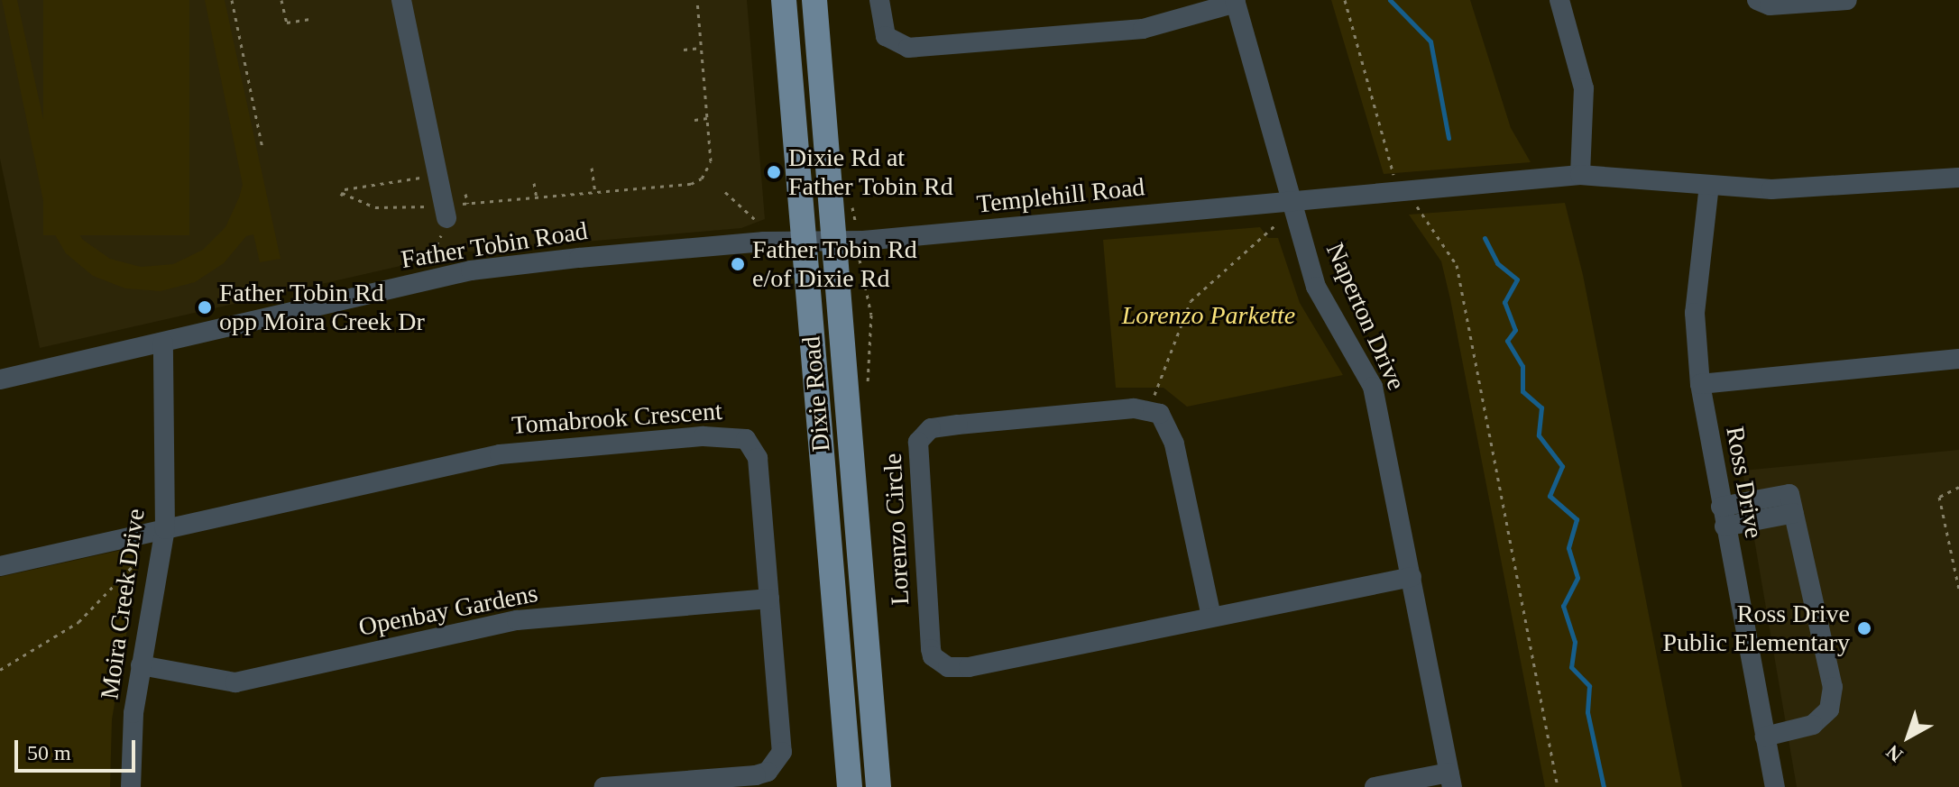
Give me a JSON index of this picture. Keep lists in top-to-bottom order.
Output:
{
  "streets": {
    "main road": ["Dixie Road"],
    "street": [
      "Templehill Road",
      "Father Tobin Road",
      "Naperton Drive",
      "Tomabrook Crescent",
      "Ross Drive",
      "Lorenzo Circle",
      "Moira Creek Drive",
      "Openbay Gardens"
    ]
  },
  "crossings": [
    ["Templehill Road", "Father Tobin Road"],
    ["Templehill Road", "Naperton Drive"],
    ["Templehill Road", "Dixie Road"],
    ["Father Tobin Road", "Dixie Road"],
    ["Father Tobin Road", "Moira Creek Drive"],
    ["Naperton Drive", "Lorenzo Circle"],
    ["Tomabrook Crescent", "Moira Creek Drive"],
    ["Tomabrook Crescent", "Openbay Gardens"],
    ["Moira Creek Drive", "Openbay Gardens"]
  ],
  "parks": ["Lorenzo Parkette"],
  "places": [
    "Dixie Rd at Father Tobin Rd",
    "Father Tobin Rd e/of Dixie Rd",
    "Father Tobin Rd opp Moira Creek Dr",
    "Ross Drive Public Elementary"
  ],
  "scale_bar": "50 m",
  "north": "bottom left"
}
